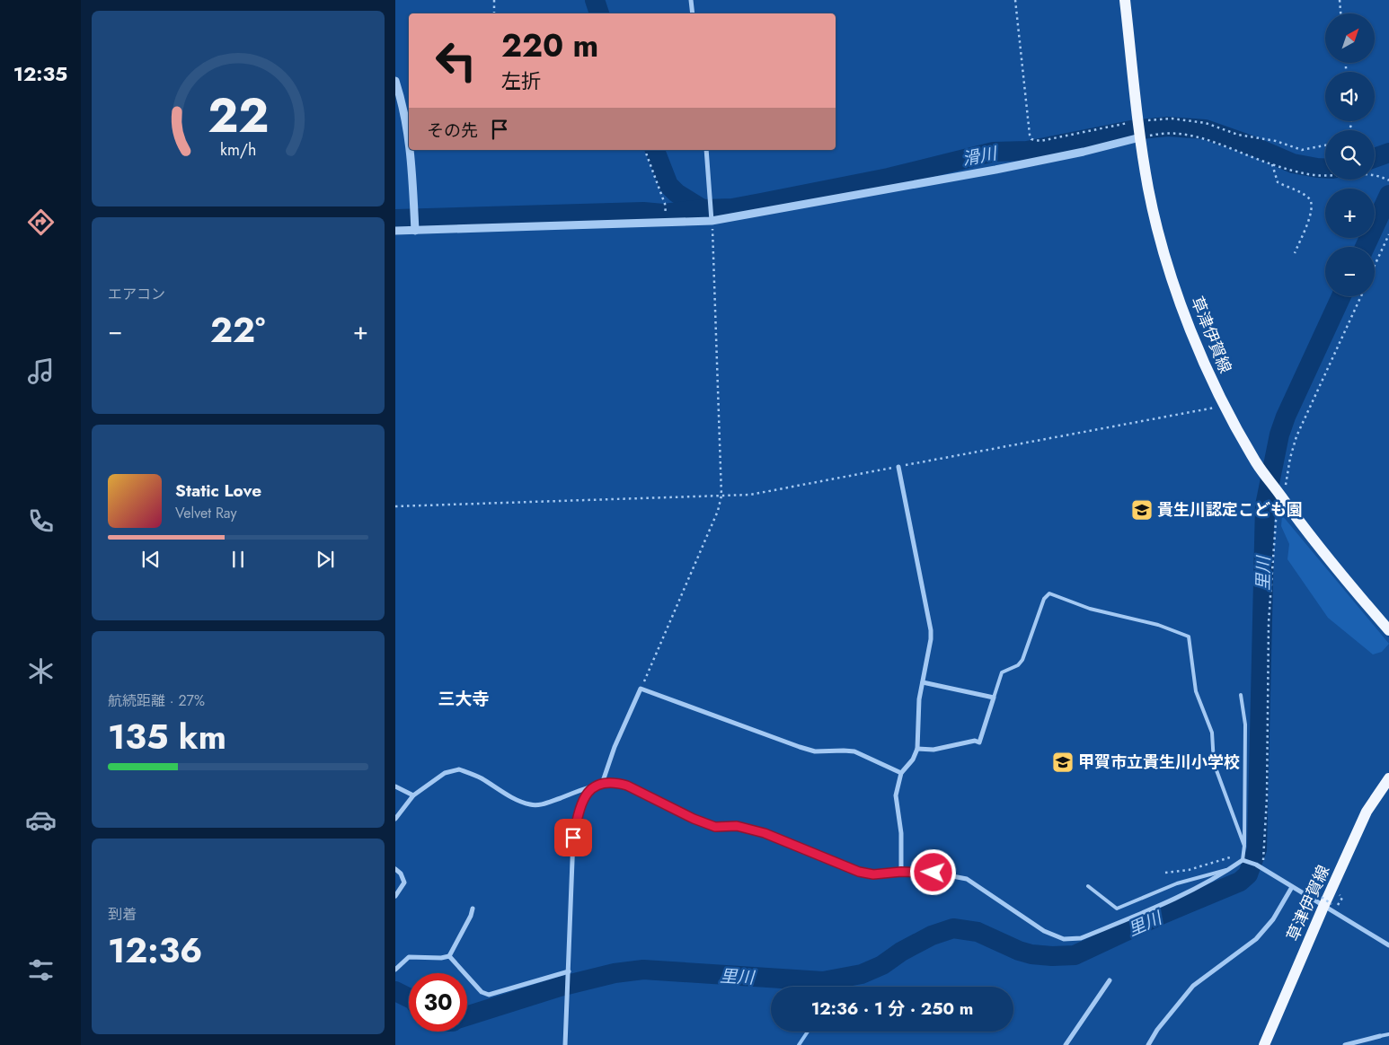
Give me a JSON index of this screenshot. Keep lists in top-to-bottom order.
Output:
{
  "streets": {
    "main road": ["草津伊賀線"]
  },
  "districts": ["三大寺"],
  "water": ["滑川", "里川"],
  "places": {
    "school or university": ["貴生川認定こども園", "甲賀市立貴生川小学校"]
  },
  "north": "top right",
  "page": {
    "tabs": "12:35",
    "map_buttons": ["+", "−"],
    "turn": ["220 m", "左折"],
    "then": "その先",
    "tile": [
      "エアコン",
      ["航続距離 · 27%", "135 km"],
      ["到着", "12:36"]
    ],
    "heat": ["−", "22°", "+"],
    "song": ["Static Love", "Velvet Ray"],
    "limit": "30",
    "trip": "12:36 · 1 分 · 250 m",
    "gauge": ["22", "km/h"]
  }
}
